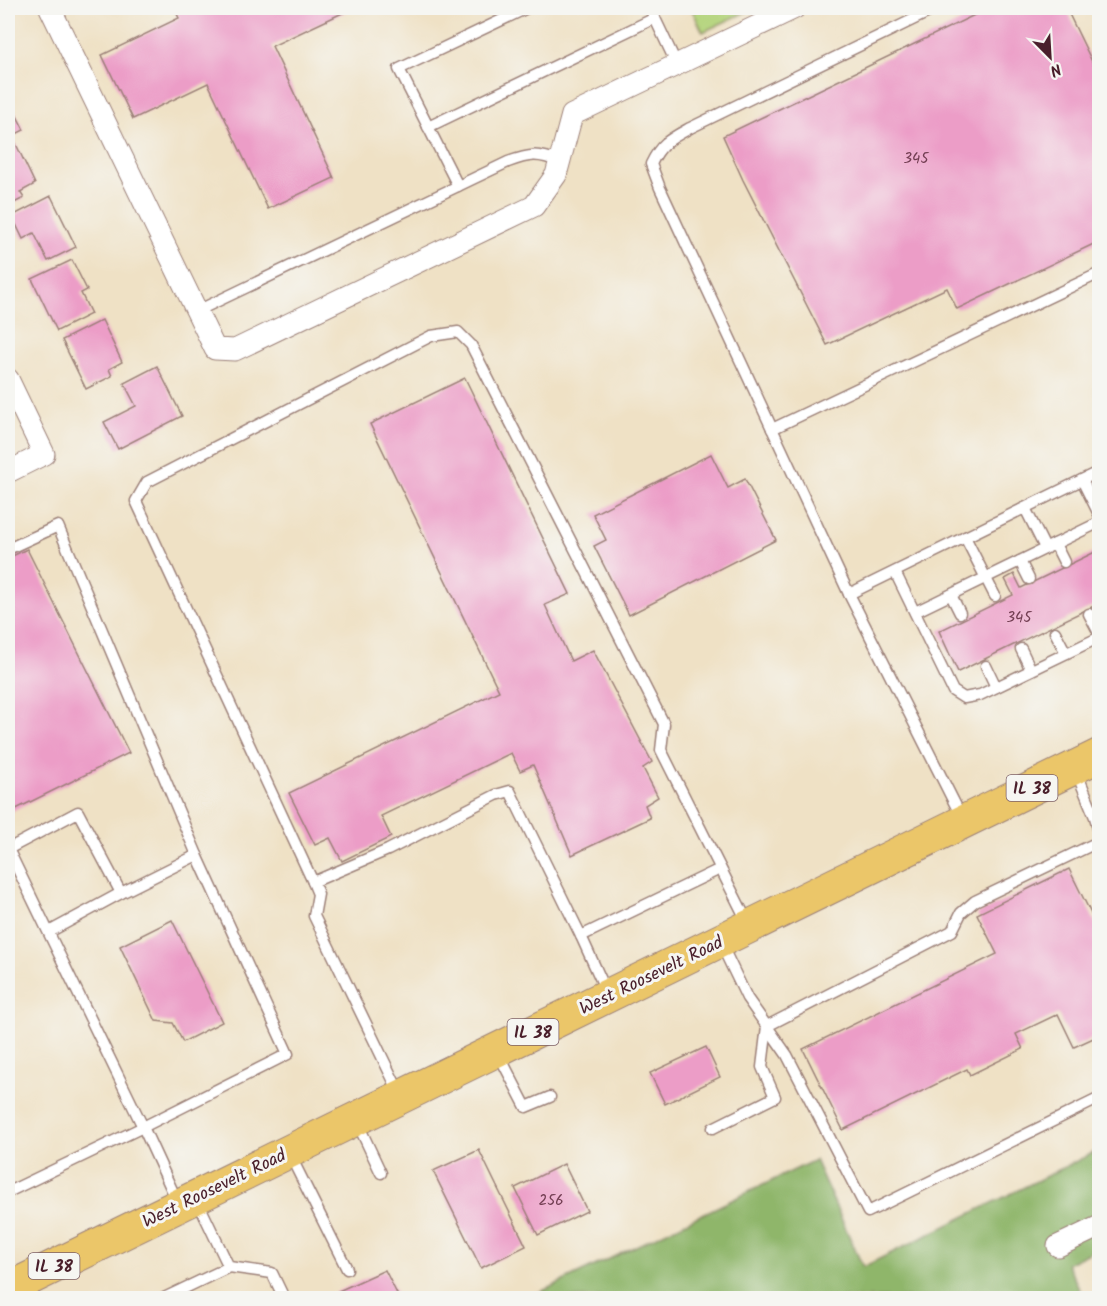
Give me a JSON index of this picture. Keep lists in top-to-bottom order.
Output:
{
  "streets": {
    "main road": ["IL 38", "West Roosevelt Road"]
  },
  "house_numbers": ["345", "345", "256"],
  "north": "bottom right"
}
